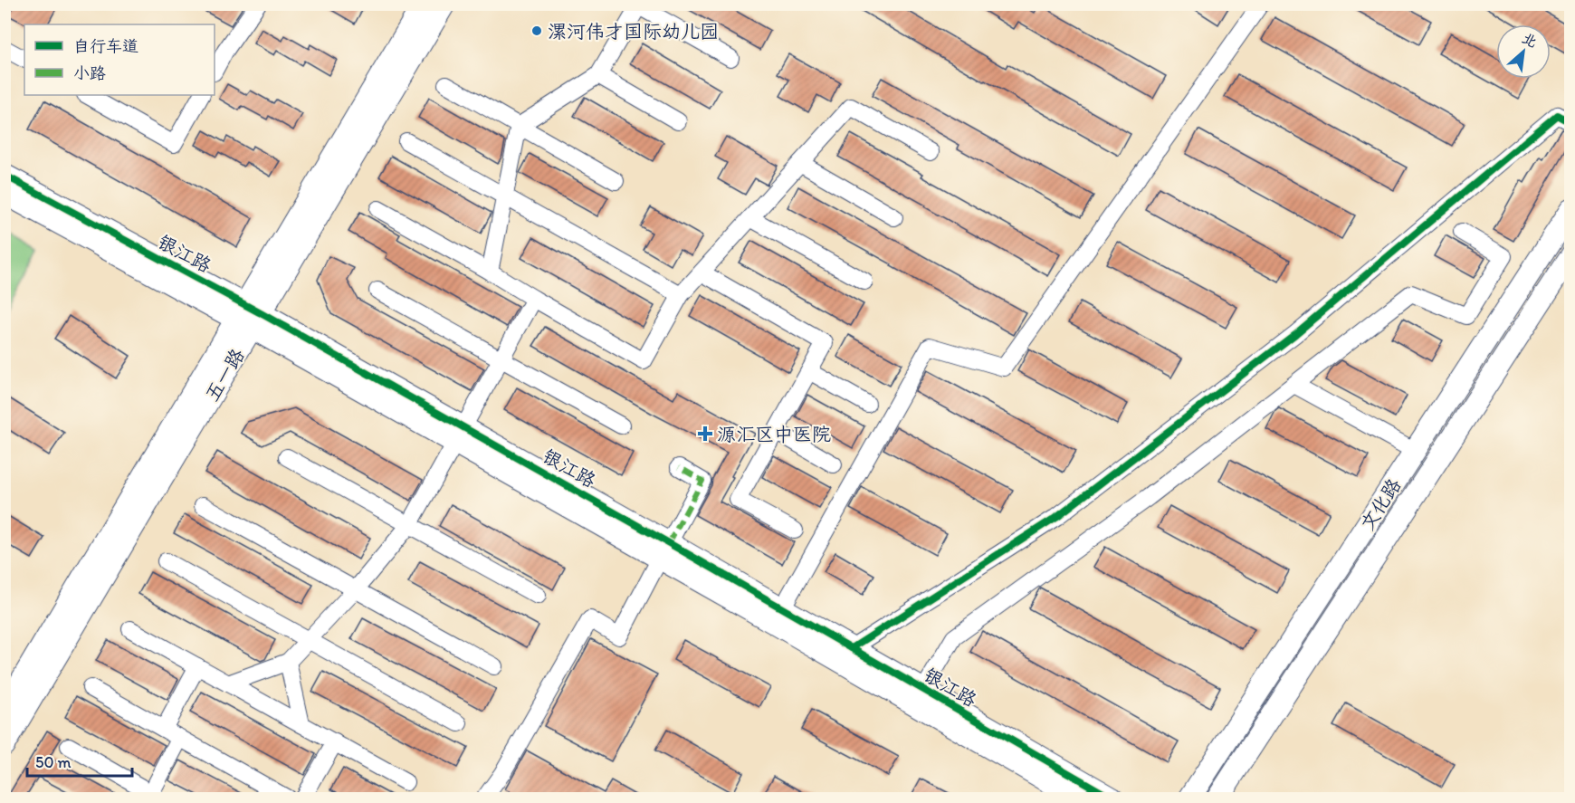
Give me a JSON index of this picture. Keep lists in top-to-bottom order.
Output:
{
  "streets": {
    "street": ["银江路", "五一路", "文化路"]
  },
  "crossings": [
    ["银江路", "五一路"]
  ],
  "places": {
    "other": ["漯河伟才国际幼儿园"],
    "health": ["源汇区中医院"]
  },
  "legend": ["自行车道", "小路"],
  "scale_bar": "50 m",
  "north": "top right"
}
